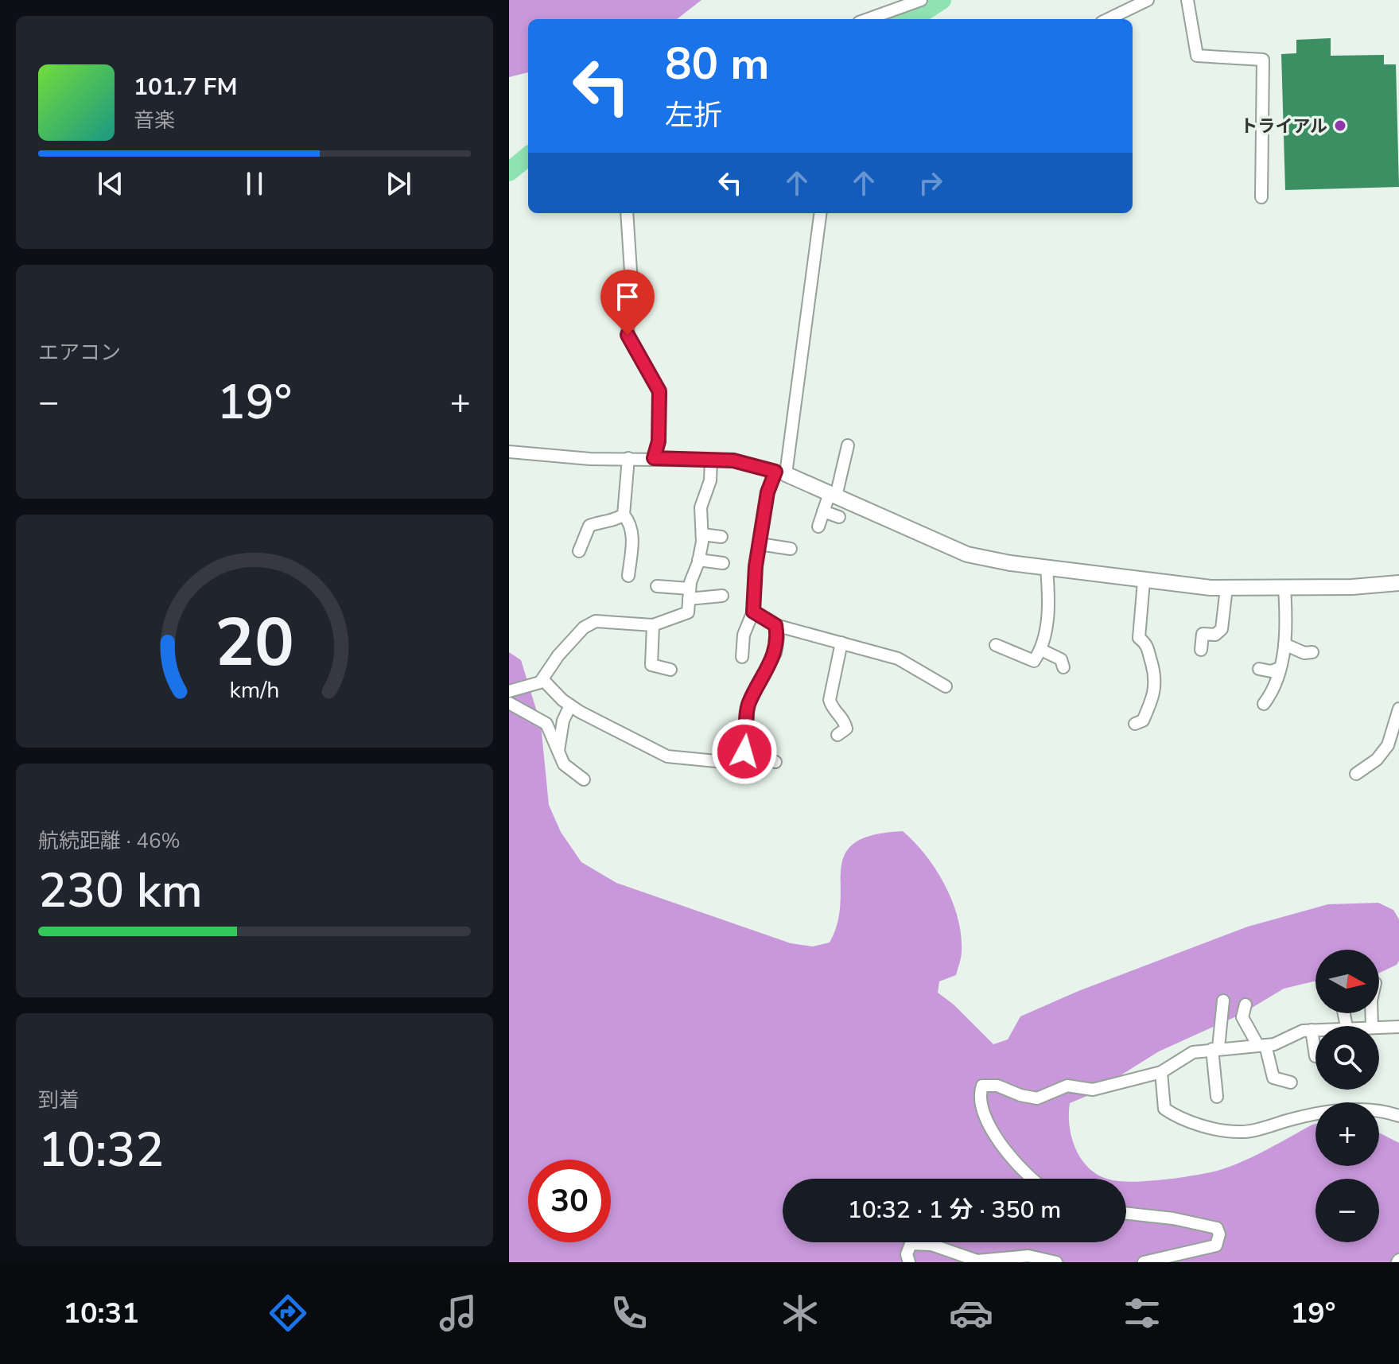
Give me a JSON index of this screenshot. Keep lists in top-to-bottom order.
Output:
{
  "places": ["トライアル"],
  "north": "right",
  "page": {
    "turn": ["80 m", "左折"],
    "song": ["101.7 FM", "音楽"],
    "tile": [
      "エアコン",
      ["航続距離 · 46%", "230 km"],
      ["到着", "10:32"]
    ],
    "heat": ["−", "19°", "+"],
    "map_buttons": ["+", "−"],
    "limit": "30",
    "trip": "10:32 · 1 分 · 350 m",
    "tabs": ["10:31", "19°"],
    "gauge": ["20", "km/h"]
  }
}
